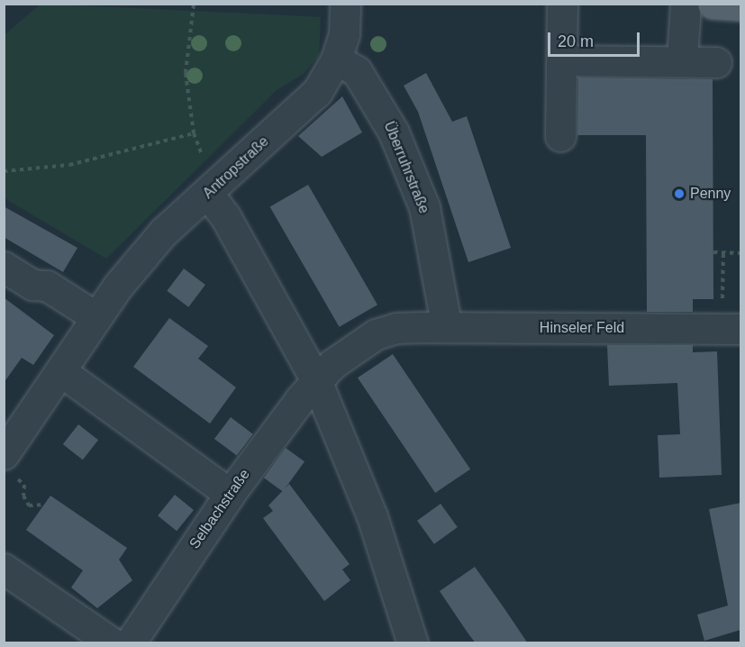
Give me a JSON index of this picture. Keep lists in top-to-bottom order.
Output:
{
  "streets": {
    "street": [
      "Antropstraße",
      "Überruhrstraße",
      "Hinseler Feld",
      "Selbachstraße"
    ]
  },
  "crossings": [
    ["Antropstraße", "Überruhrstraße"],
    ["Überruhrstraße", "Hinseler Feld"],
    ["Überruhrstraße", "Selbachstraße"],
    ["Hinseler Feld", "Selbachstraße"]
  ],
  "places": ["Penny"],
  "scale_bar": "20 m"
}
